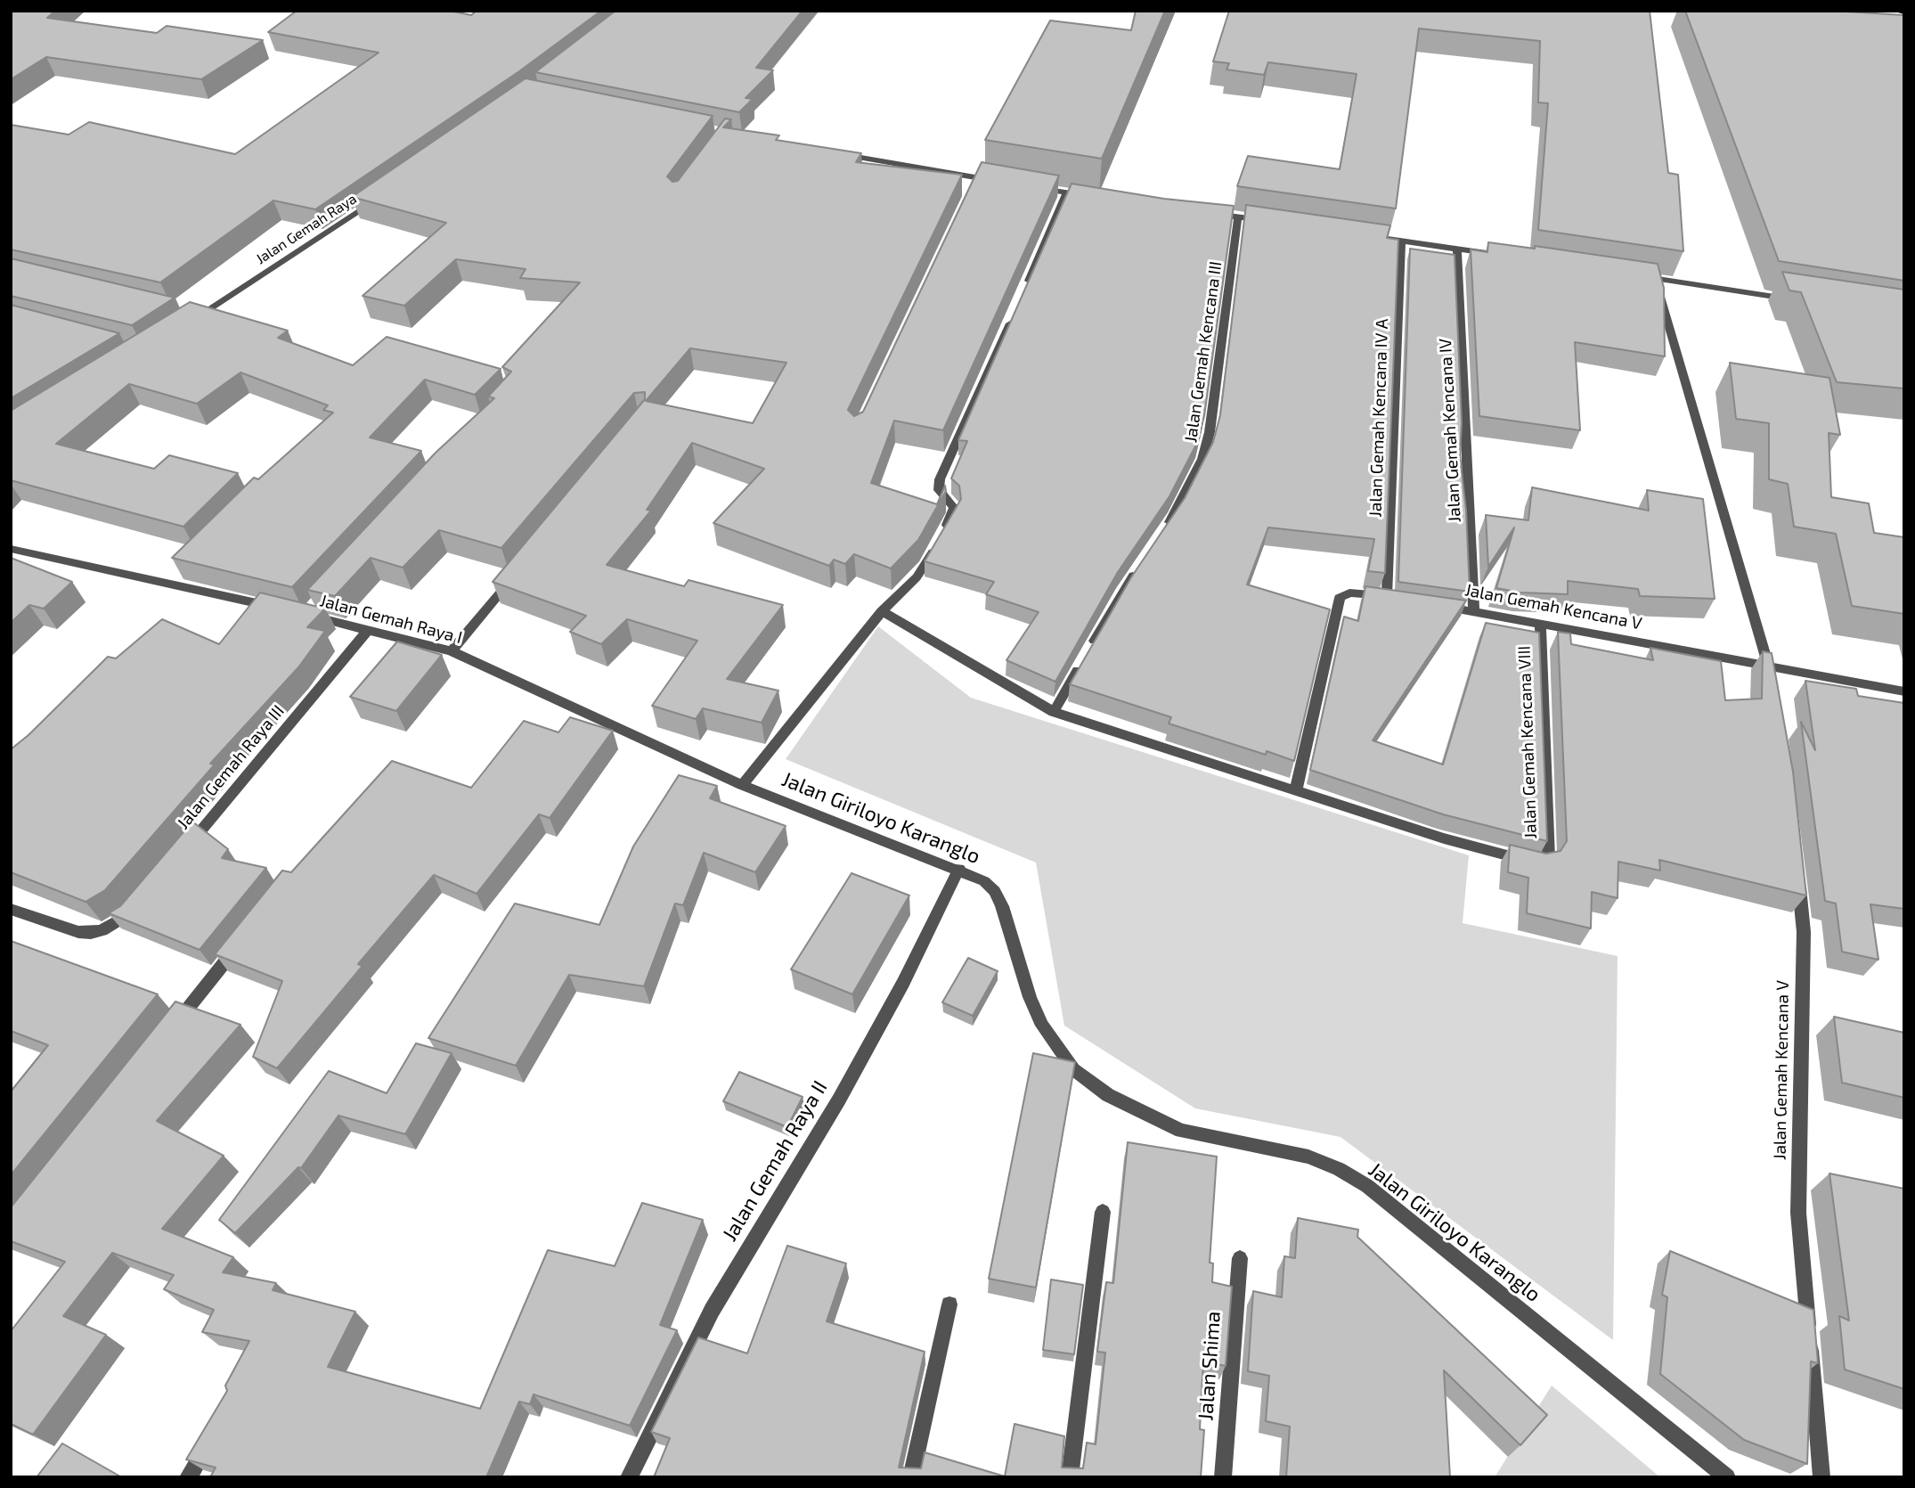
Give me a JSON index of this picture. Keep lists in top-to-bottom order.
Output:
{
  "streets": {
    "street": [
      "Jalan Gemah Raya",
      "Jalan Gemah Kencana III",
      "Jalan Gemah Kencana IV A",
      "Jalan Gemah Kencana IV",
      "Jalan Gemah Kencana V",
      "Jalan Gemah Raya I",
      "Jalan Gemah Kencana VIII",
      "Jalan Gemah Raya III",
      "Jalan Giriloyo Karanglo",
      "Jalan Gemah Raya II",
      "Jalan Shima"
    ]
  },
  "crossings": [
    ["Jalan Gemah Kencana IV A", "Jalan Gemah Kencana VIII"],
    ["Jalan Gemah Kencana IV", "Jalan Gemah Kencana V"],
    ["Jalan Gemah Kencana V", "Jalan Gemah Kencana VIII"],
    ["Jalan Gemah Raya I", "Jalan Gemah Raya III"],
    ["Jalan Gemah Raya I", "Jalan Giriloyo Karanglo"],
    ["Jalan Giriloyo Karanglo", "Jalan Gemah Raya II"]
  ]
}
